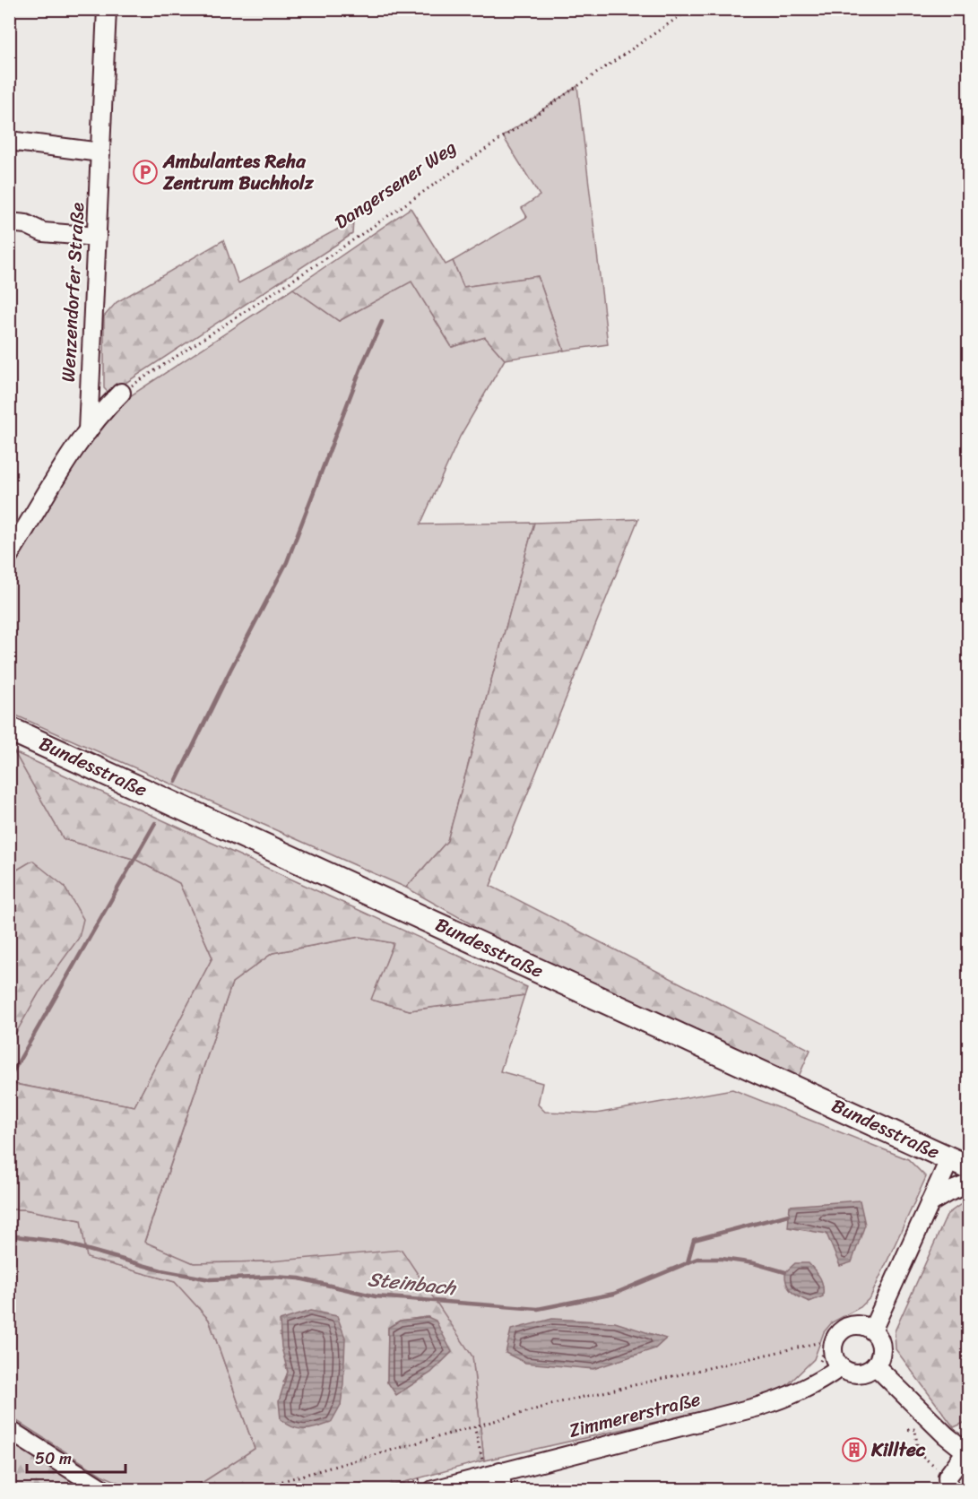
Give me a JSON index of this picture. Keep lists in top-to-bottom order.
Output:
{
  "streets": {
    "main road": ["Bundesstraße"],
    "street": ["Wenzendorfer Straße", "Zimmererstraße"],
    "path": ["Dangersener Weg"]
  },
  "water": ["Steinbach"],
  "places": {
    "parking": ["Ambulantes Reha Zentrum Buchholz"],
    "building": ["Killtec"]
  },
  "scale_bar": "50 m"
}
